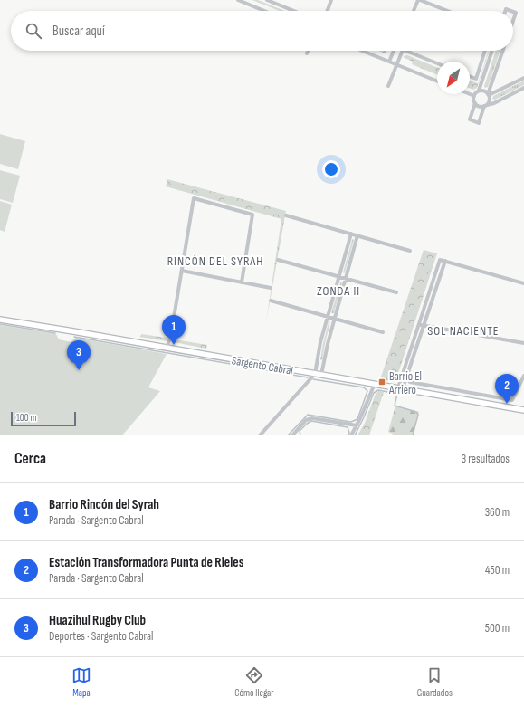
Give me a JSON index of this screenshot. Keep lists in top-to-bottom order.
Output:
{
  "streets": {
    "main road": ["Sargento Cabral"]
  },
  "districts": ["RINCÓN DEL SYRAH", "ZONDA II", "SOL NACIENTE"],
  "places": {
    "transit": ["Barrio El Arriero"]
  },
  "scale_bar": "100 m",
  "north": "bottom left",
  "page": {
    "search": "Buscar aquí",
    "pins": ["1", "3", "2"],
    "scale": "100 m",
    "heading": ["Cerca", "3 resultados"],
    "list": [
      {
        "mark": "1",
        "name": "Barrio Rincón del Syrah",
        "note": "Parada · Sargento Cabral",
        "value": "360 m"
      },
      {
        "mark": "2",
        "name": "Estación Transformadora Punta de Rieles",
        "note": "Parada · Sargento Cabral",
        "value": "450 m"
      },
      {
        "mark": "3",
        "name": "Huazihul Rugby Club",
        "note": "Deportes · Sargento Cabral",
        "value": "500 m"
      }
    ],
    "nav": ["Mapa", "Cómo llegar", "Guardados"]
  }
}
